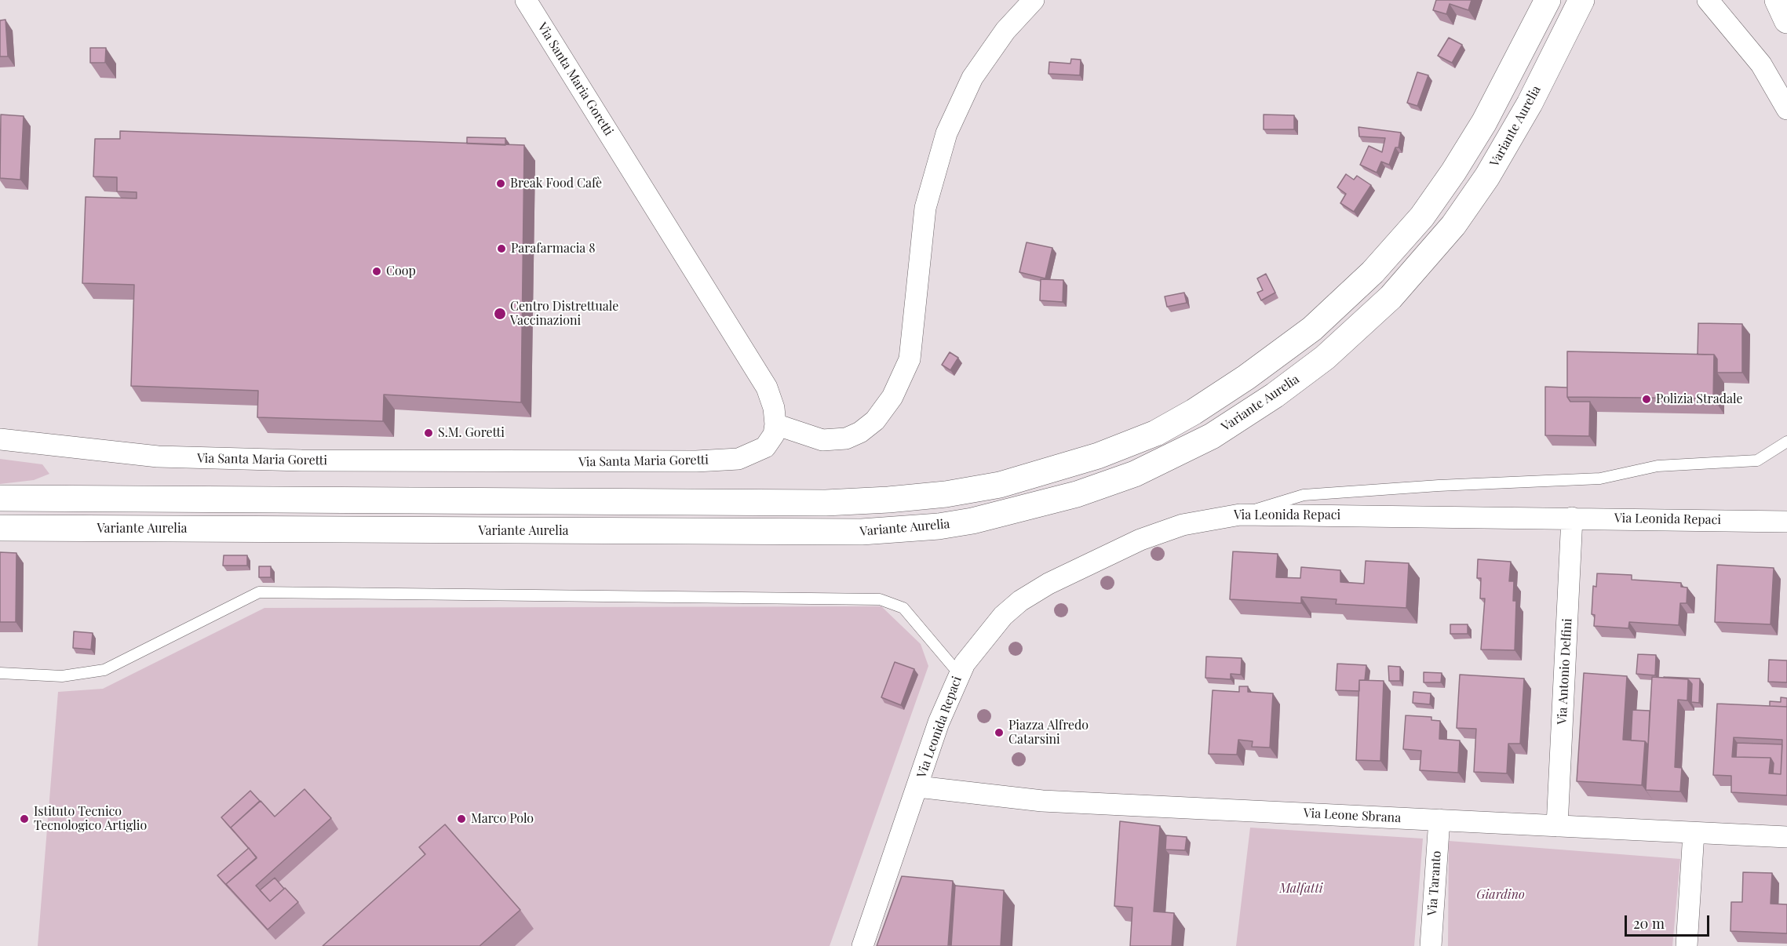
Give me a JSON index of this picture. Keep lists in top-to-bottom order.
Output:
{
  "streets": {
    "highway": ["Variante Aurelia"],
    "street": [
      "Via Santa Maria Goretti",
      "Via Leonida Repaci",
      "Via Antonio Delfini",
      "Via Leone Sbrana",
      "Via Taranto"
    ]
  },
  "crossings": [
    ["Via Leonida Repaci", "Via Antonio Delfini"],
    ["Via Leonida Repaci", "Via Leone Sbrana"],
    ["Via Antonio Delfini", "Via Leone Sbrana"],
    ["Via Leone Sbrana", "Via Taranto"]
  ],
  "parks": ["Malfatti", "Giardino"],
  "places": [
    "Break Food Cafè",
    "Parafarmacia 8",
    "Coop",
    "Centro Distrettuale Vaccinazioni",
    "Polizia Stradale",
    "S.M. Goretti",
    "Piazza Alfredo Catarsini",
    "Istituto Tecnico Tecnologico Artiglio",
    "Marco Polo"
  ],
  "scale_bar": "20 m"
}
